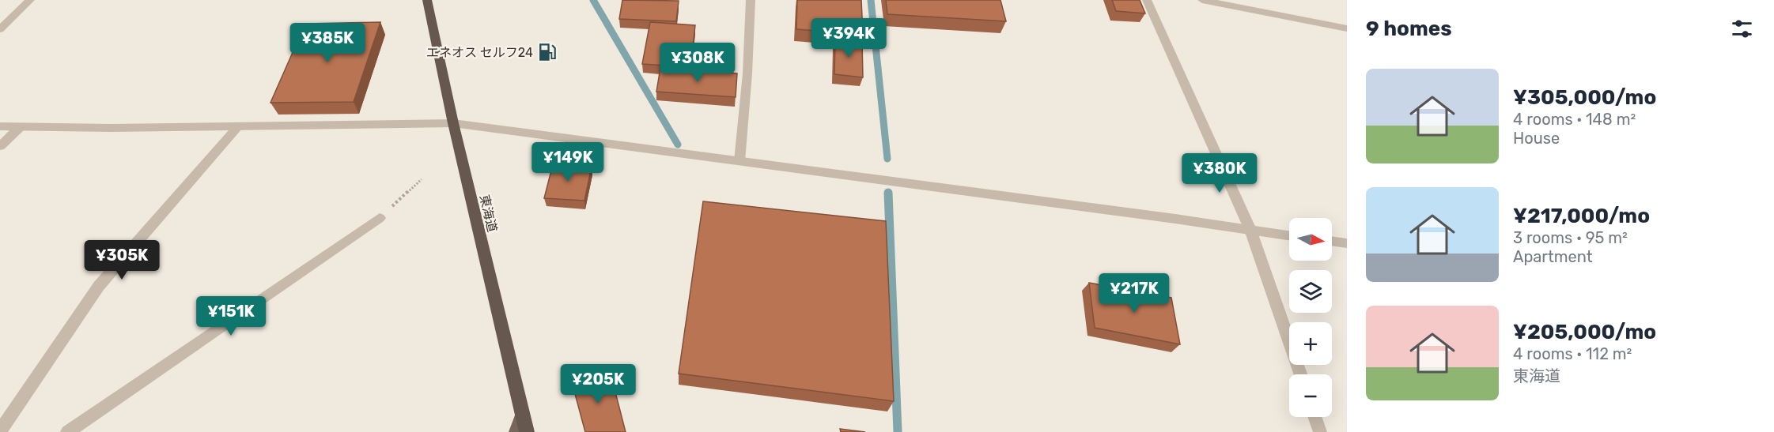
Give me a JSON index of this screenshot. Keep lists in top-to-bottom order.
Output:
{
  "streets": {
    "highway": ["東海道"]
  },
  "places": {
    "fuel station": ["エネオス セルフ24"]
  },
  "north": "right",
  "page": {
    "heading": "9 homes",
    "price": [
      "¥394K",
      "¥385K",
      "¥308K",
      "¥149K",
      "¥380K",
      "¥305K",
      "¥217K",
      "¥151K",
      "¥205K"
    ],
    "list": [
      {
        "name": "¥305,000/mo",
        "note": "4 rooms · 148 m² · House"
      },
      {
        "name": "¥217,000/mo",
        "note": "3 rooms · 95 m² · Apartment"
      },
      {
        "name": "¥205,000/mo",
        "note": "4 rooms · 112 m² · 東海道"
      }
    ],
    "map_buttons": ["+", "−"]
  }
}
